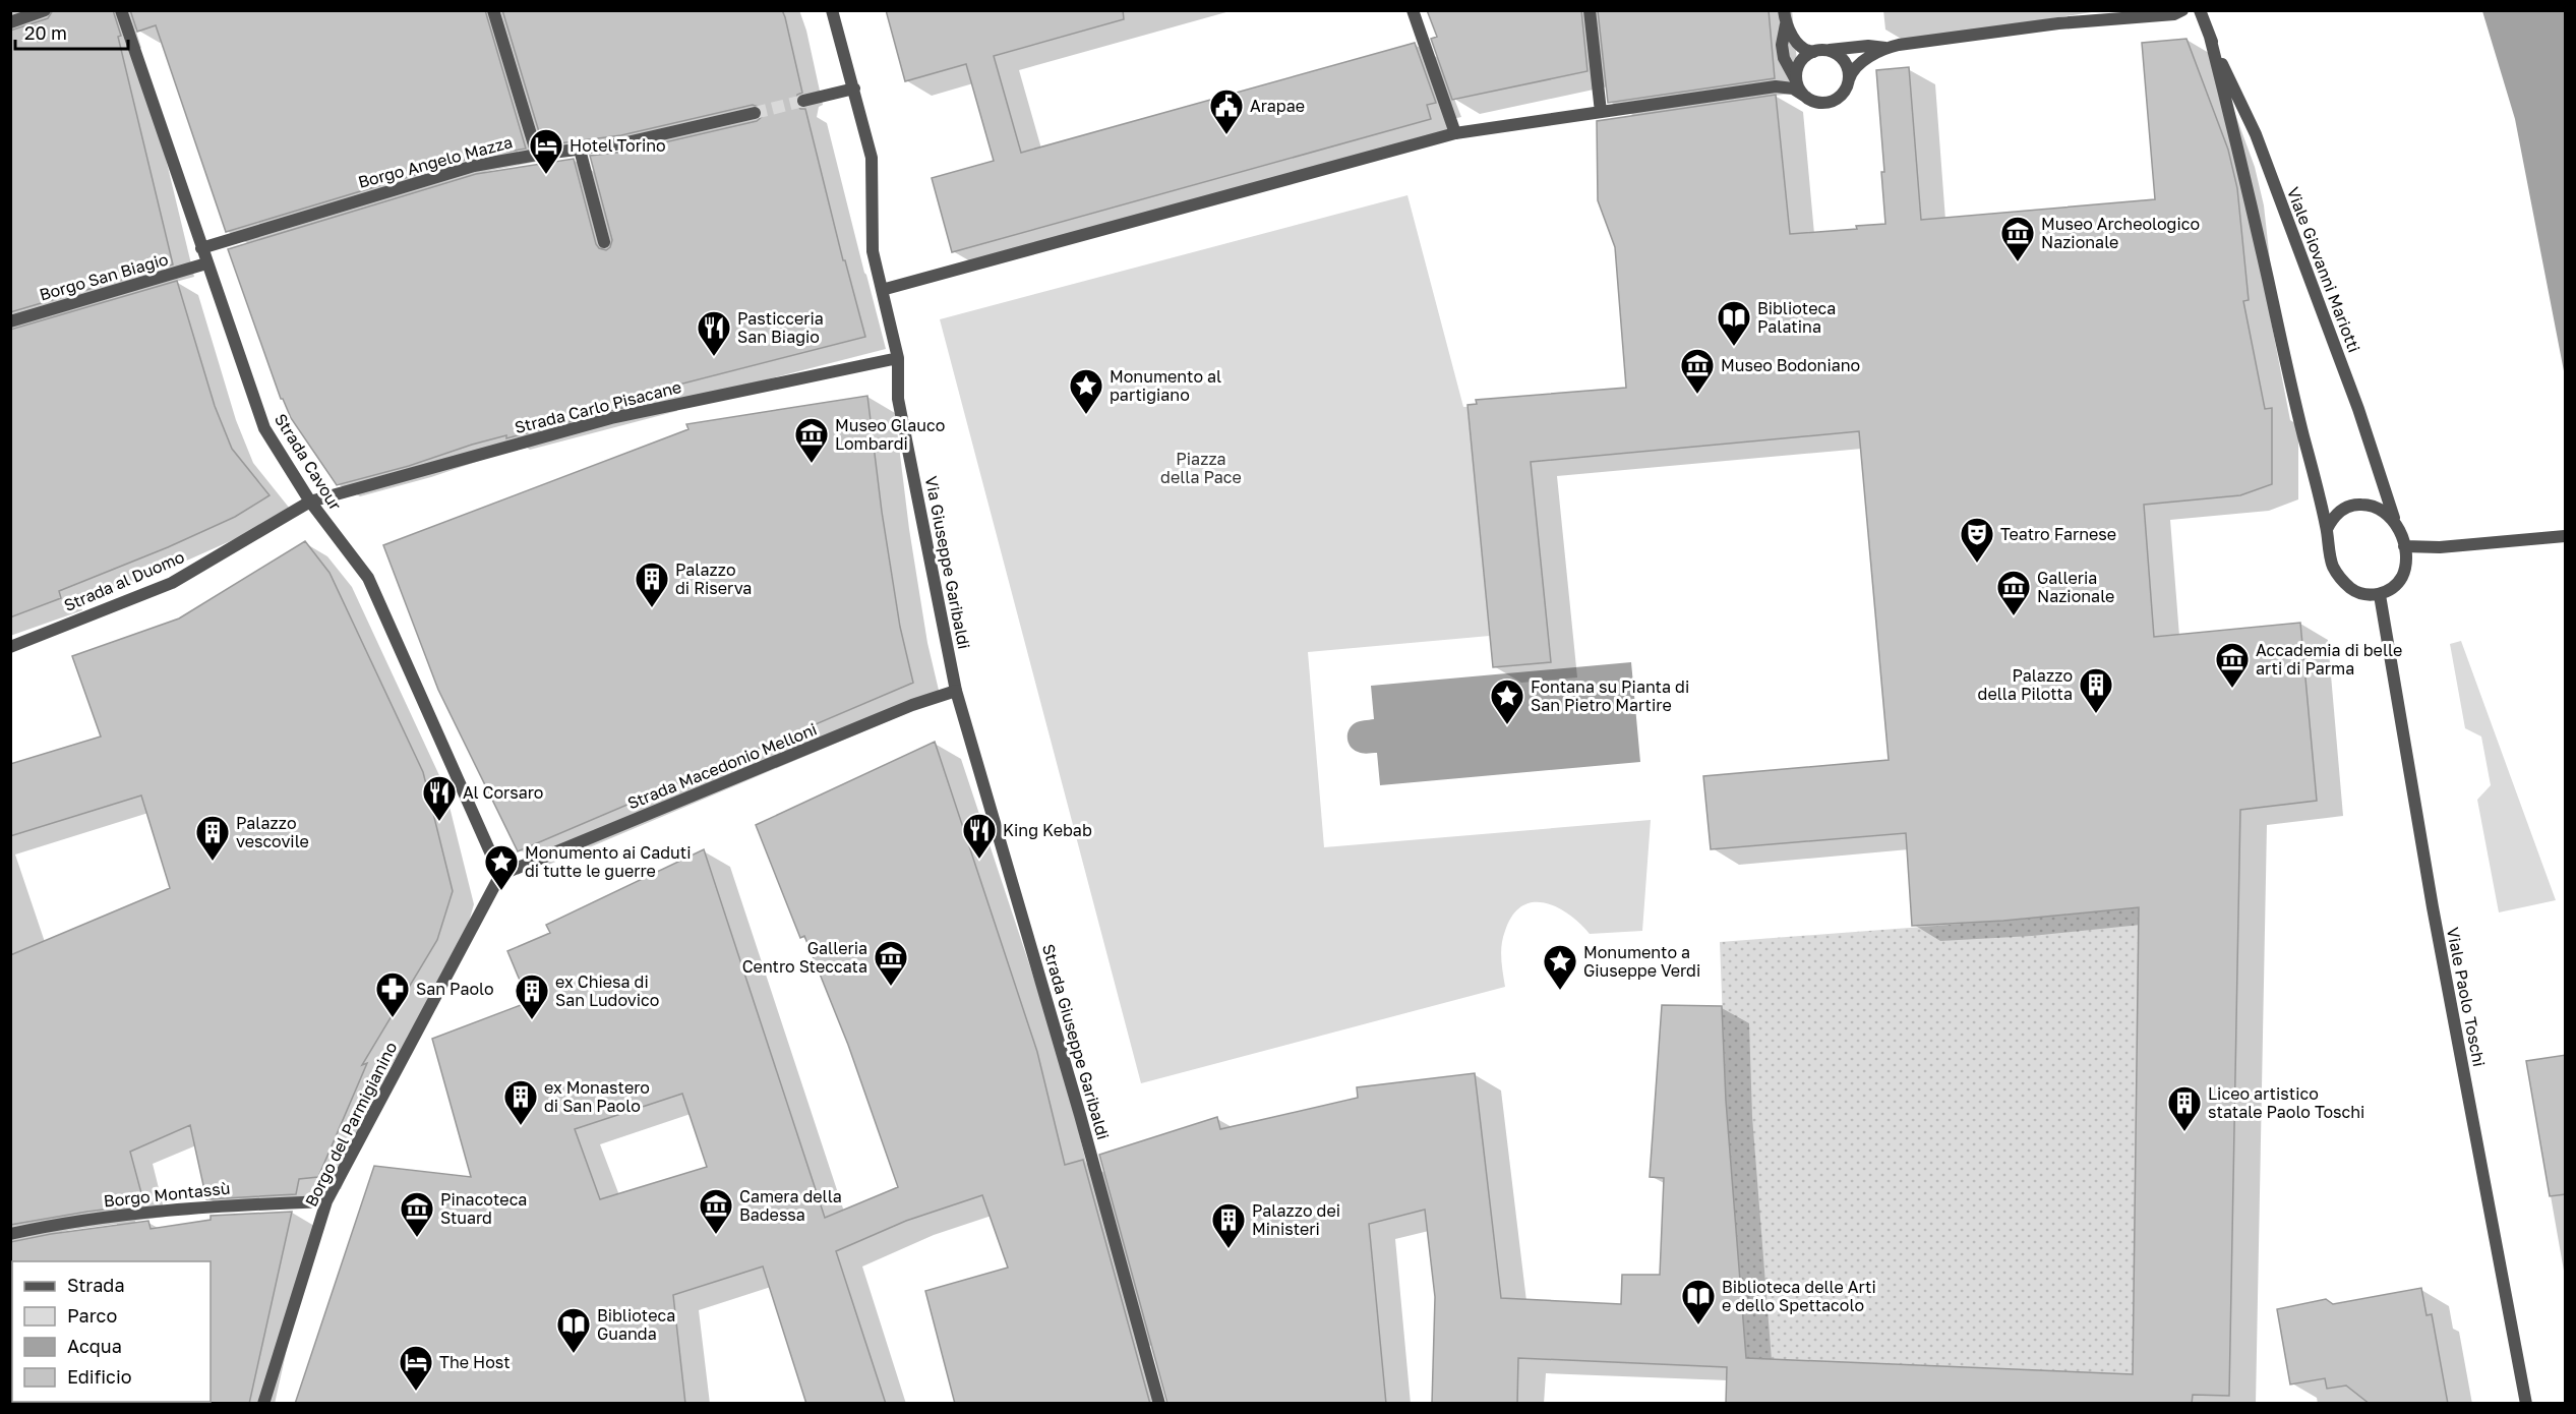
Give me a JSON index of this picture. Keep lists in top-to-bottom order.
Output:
{
  "streets": {
    "street": [
      "Borgo Angelo Mazza",
      "Viale Giovanni Mariotti",
      "Borgo San Biagio",
      "Strada Carlo Pisacane",
      "Strada Cavour",
      "Via Giuseppe Garibaldi",
      "Strada al Duomo",
      "Strada Macedonio Melloni",
      "Viale Paolo Toschi",
      "Strada Giuseppe Garibaldi",
      "Borgo del Parmigianino",
      "Borgo Montassù"
    ]
  },
  "crossings": [
    ["Borgo Angelo Mazza", "Strada Cavour"],
    ["Viale Giovanni Mariotti", "Viale Paolo Toschi"],
    ["Borgo San Biagio", "Strada Cavour"],
    ["Strada Carlo Pisacane", "Strada Cavour"],
    ["Strada Carlo Pisacane", "Via Giuseppe Garibaldi"],
    ["Strada Carlo Pisacane", "Strada al Duomo"],
    ["Strada Cavour", "Strada al Duomo"],
    ["Strada Cavour", "Strada Macedonio Melloni"],
    ["Strada Cavour", "Borgo del Parmigianino"],
    ["Via Giuseppe Garibaldi", "Strada Macedonio Melloni"],
    ["Via Giuseppe Garibaldi", "Strada Giuseppe Garibaldi"],
    ["Strada Macedonio Melloni", "Strada Giuseppe Garibaldi"],
    ["Strada Macedonio Melloni", "Borgo del Parmigianino"],
    ["Borgo del Parmigianino", "Borgo Montassù"]
  ],
  "parks": ["Piazza della Pace"],
  "places": {
    "public building": ["Arapae"],
    "hotel": ["Hotel Torino", "The Host"],
    "museum": [
      "Museo Archeologico Nazionale",
      "Museo Bodoniano",
      "Museo Glauco Lombardi",
      "Galleria Nazionale",
      "Accademia di belle arti di Parma",
      "Galleria Centro Steccata",
      "Camera della Badessa",
      "Pinacoteca Stuard"
    ],
    "library": ["Biblioteca Palatina", "Biblioteca delle Arti e dello Spettacolo", "Biblioteca Guanda"],
    "restaurant": ["Pasticceria San Biagio", "Al Corsaro", "King Kebab"],
    "place": [
      "Monumento al partigiano",
      "Fontana su Pianta di San Pietro Martire",
      "Monumento ai Caduti di tutte le guerre",
      "Monumento a Giuseppe Verdi"
    ],
    "theatre": ["Teatro Farnese"],
    "building": [
      "Palazzo di Riserva",
      "Palazzo della Pilotta",
      "Palazzo vescovile",
      "ex Chiesa di San Ludovico",
      "ex Monastero di San Paolo",
      "Liceo artistico statale Paolo Toschi",
      "Palazzo dei Ministeri"
    ],
    "pharmacy": ["San Paolo"]
  },
  "legend": [
    "Strada",
    "Parco",
    "Acqua",
    "Edificio"
  ],
  "scale_bar": "20 m"
}
